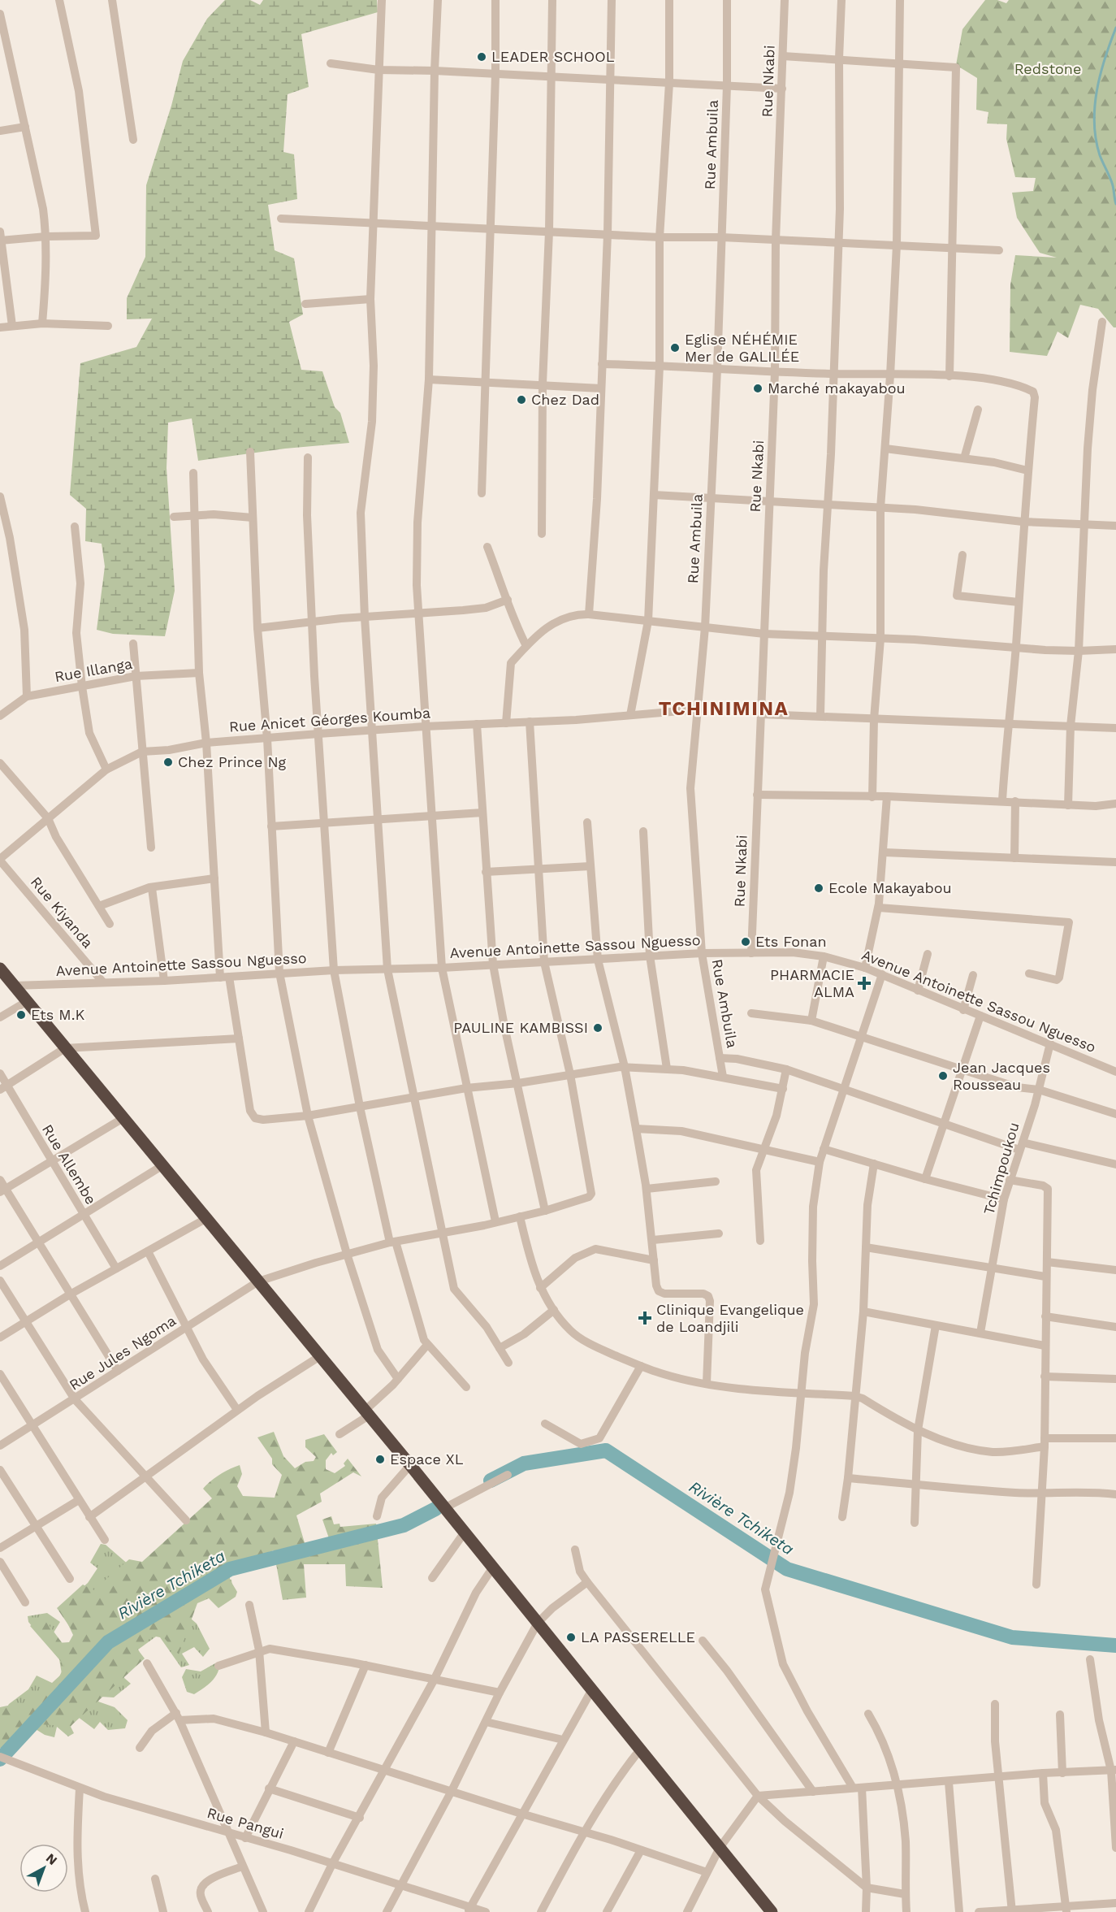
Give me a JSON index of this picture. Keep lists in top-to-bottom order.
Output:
{
  "streets": {
    "street": [
      "Rue Nkabi",
      "Rue Ambuila",
      "Rue Illanga",
      "Rue Anicet Géorges Koumba",
      "Rue Kiyanda",
      "Avenue Antoinette Sassou Nguesso",
      "Rue Allembe",
      "Tchimpoukou",
      "Rue Jules Ngoma",
      "Rue Pangui"
    ]
  },
  "crossings": [
    ["Rue Nkabi", "Avenue Antoinette Sassou Nguesso"],
    ["Rue Ambuila", "Rue Anicet Géorges Koumba"],
    ["Rue Ambuila", "Avenue Antoinette Sassou Nguesso"],
    ["Rue Anicet Géorges Koumba", "Rue Kiyanda"],
    ["Rue Kiyanda", "Avenue Antoinette Sassou Nguesso"],
    ["Avenue Antoinette Sassou Nguesso", "Tchimpoukou"]
  ],
  "districts": ["TCHINIMINA"],
  "water": ["Rivière Tchiketa"],
  "parks": ["Redstone"],
  "places": {
    "other": [
      "LEADER SCHOOL",
      "Eglise NÉHÉMIE Mer de GALILÉE",
      "Marché makayabou",
      "Chez Dad",
      "Chez Prince Ng",
      "Ecole Makayabou",
      "Ets Fonan",
      "Ets M.K",
      "PAULINE KAMBISSI",
      "Jean Jacques Rousseau",
      "Espace XL",
      "LA PASSERELLE"
    ],
    "health": ["PHARMACIE ALMA", "Clinique Evangelique de Loandjili"]
  },
  "north": "top right"
}
